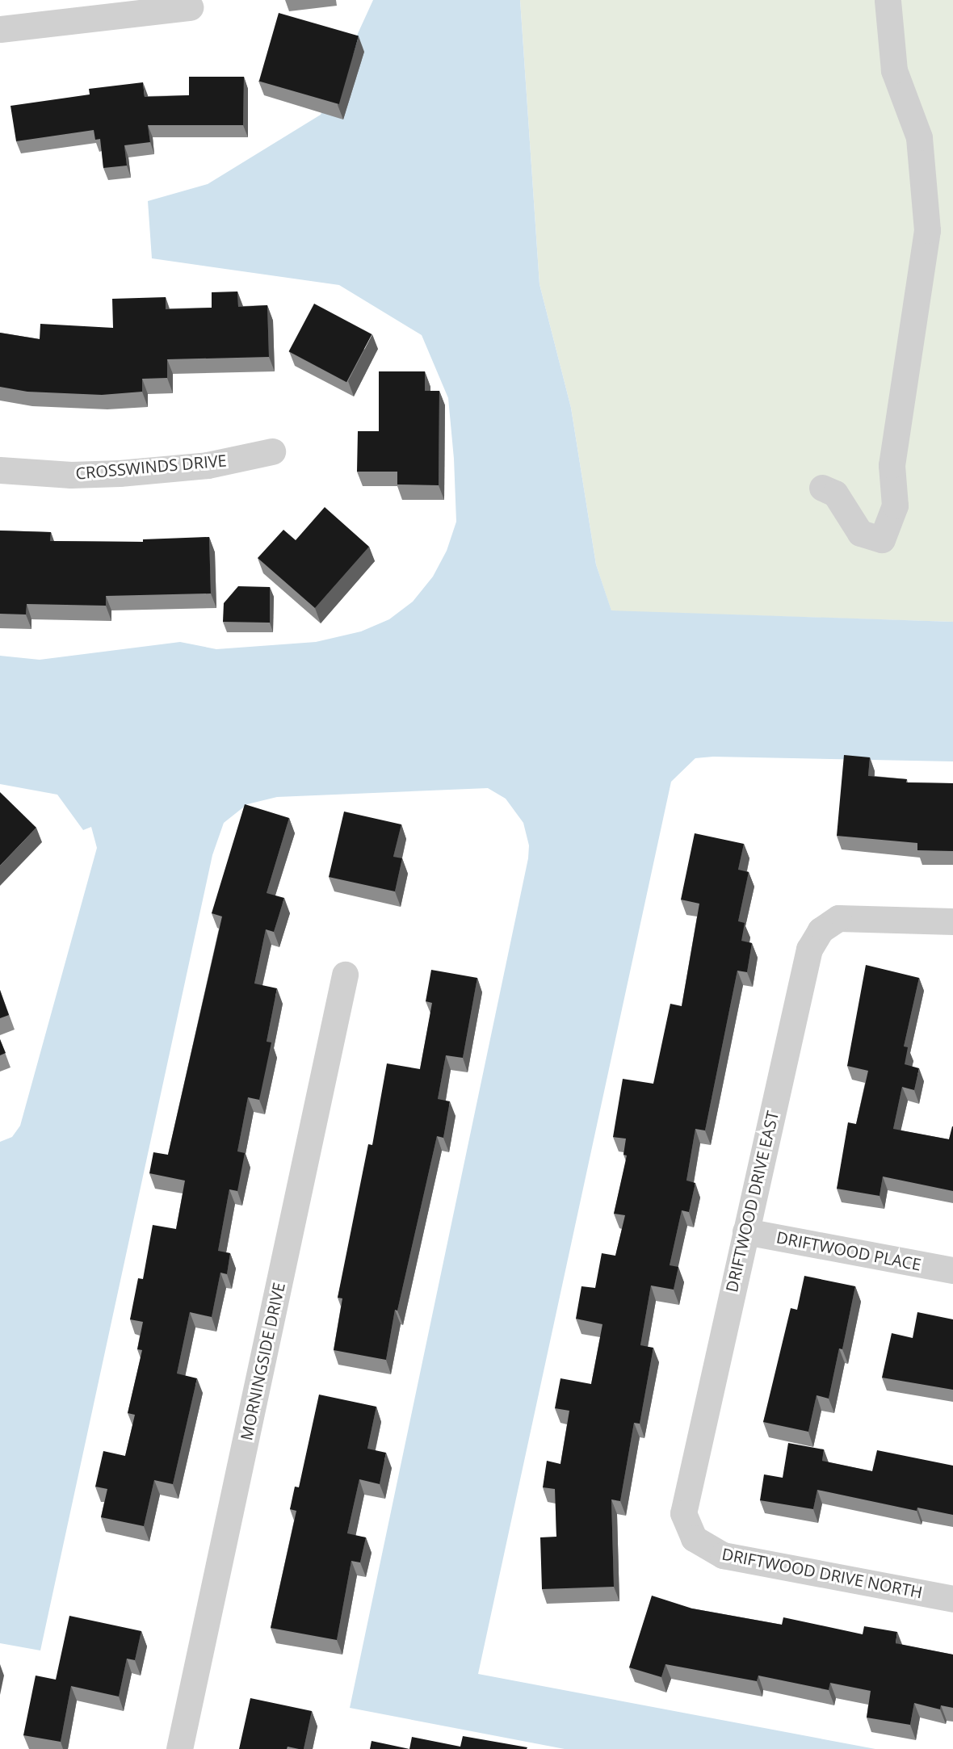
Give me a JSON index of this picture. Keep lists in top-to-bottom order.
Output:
{
  "streets": {
    "street": [
      "CROSSWINDS DRIVE",
      "DRIFTWOOD DRIVE EAST",
      "DRIFTWOOD PLACE",
      "MORNINGSIDE DRIVE",
      "DRIFTWOOD DRIVE NORTH"
    ]
  },
  "crossings": [
    ["DRIFTWOOD DRIVE EAST", "DRIFTWOOD PLACE"],
    ["DRIFTWOOD DRIVE EAST", "DRIFTWOOD DRIVE NORTH"]
  ]
}
